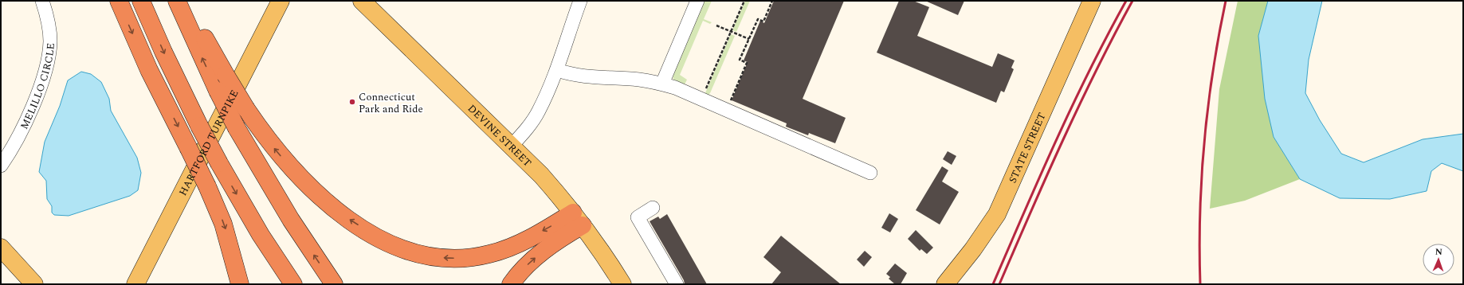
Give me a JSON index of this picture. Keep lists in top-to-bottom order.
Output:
{
  "streets": {
    "main road": ["DEVINE STREET", "HARTFORD TURNPIKE", "STATE STREET"],
    "street": ["MELILLO CIRCLE"]
  },
  "places": ["Connecticut Park and Ride"],
  "north": "top"
}
